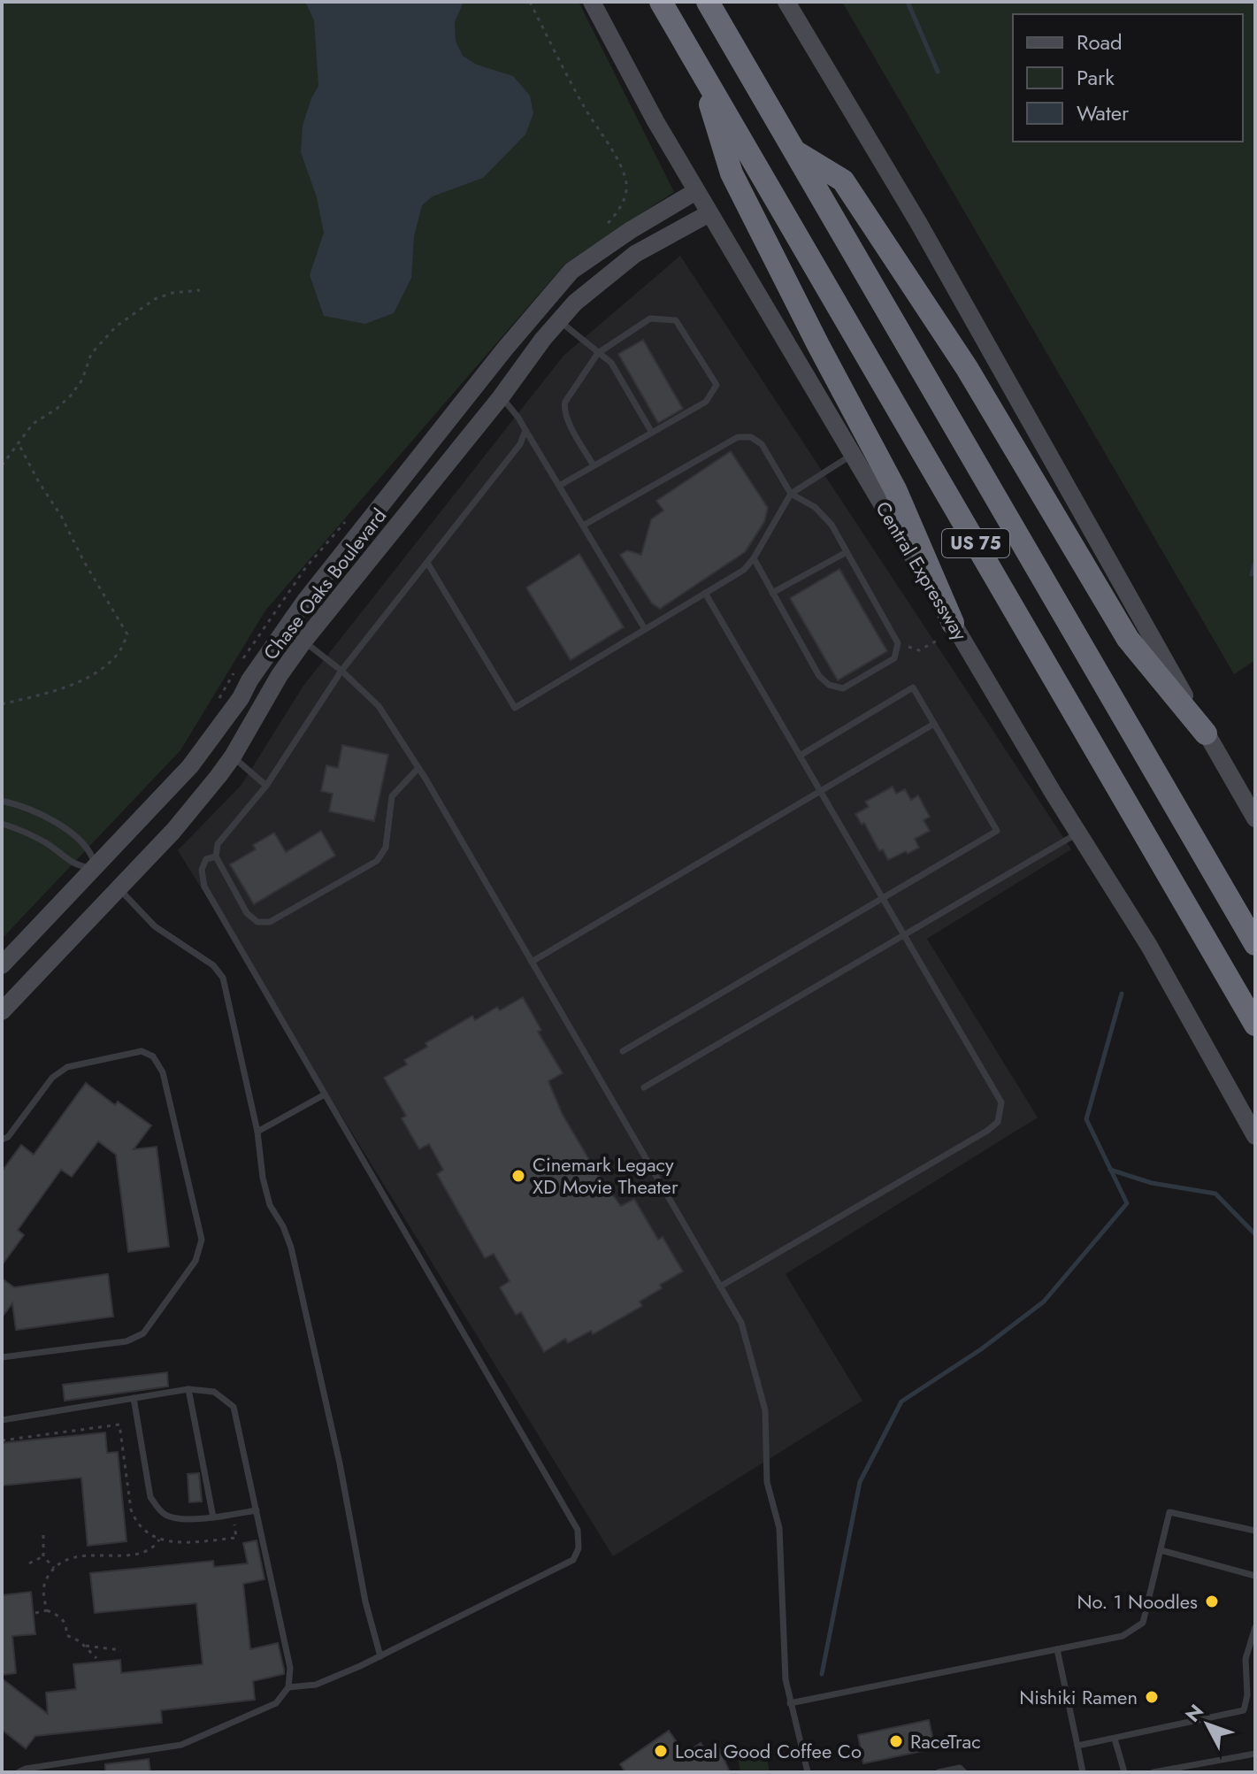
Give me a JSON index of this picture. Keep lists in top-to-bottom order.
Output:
{
  "streets": {
    "highway": ["US 75"],
    "main road": ["Central Expressway", "Chase Oaks Boulevard"]
  },
  "crossings": [
    ["Central Expressway", "Chase Oaks Boulevard"]
  ],
  "places": [
    "Cinemark Legacy XD Movie Theater",
    "No. 1 Noodles",
    "Nishiki Ramen",
    "RaceTrac",
    "Local Good Coffee Co"
  ],
  "legend": ["Road", "Park", "Water"],
  "north": "top left"
}
